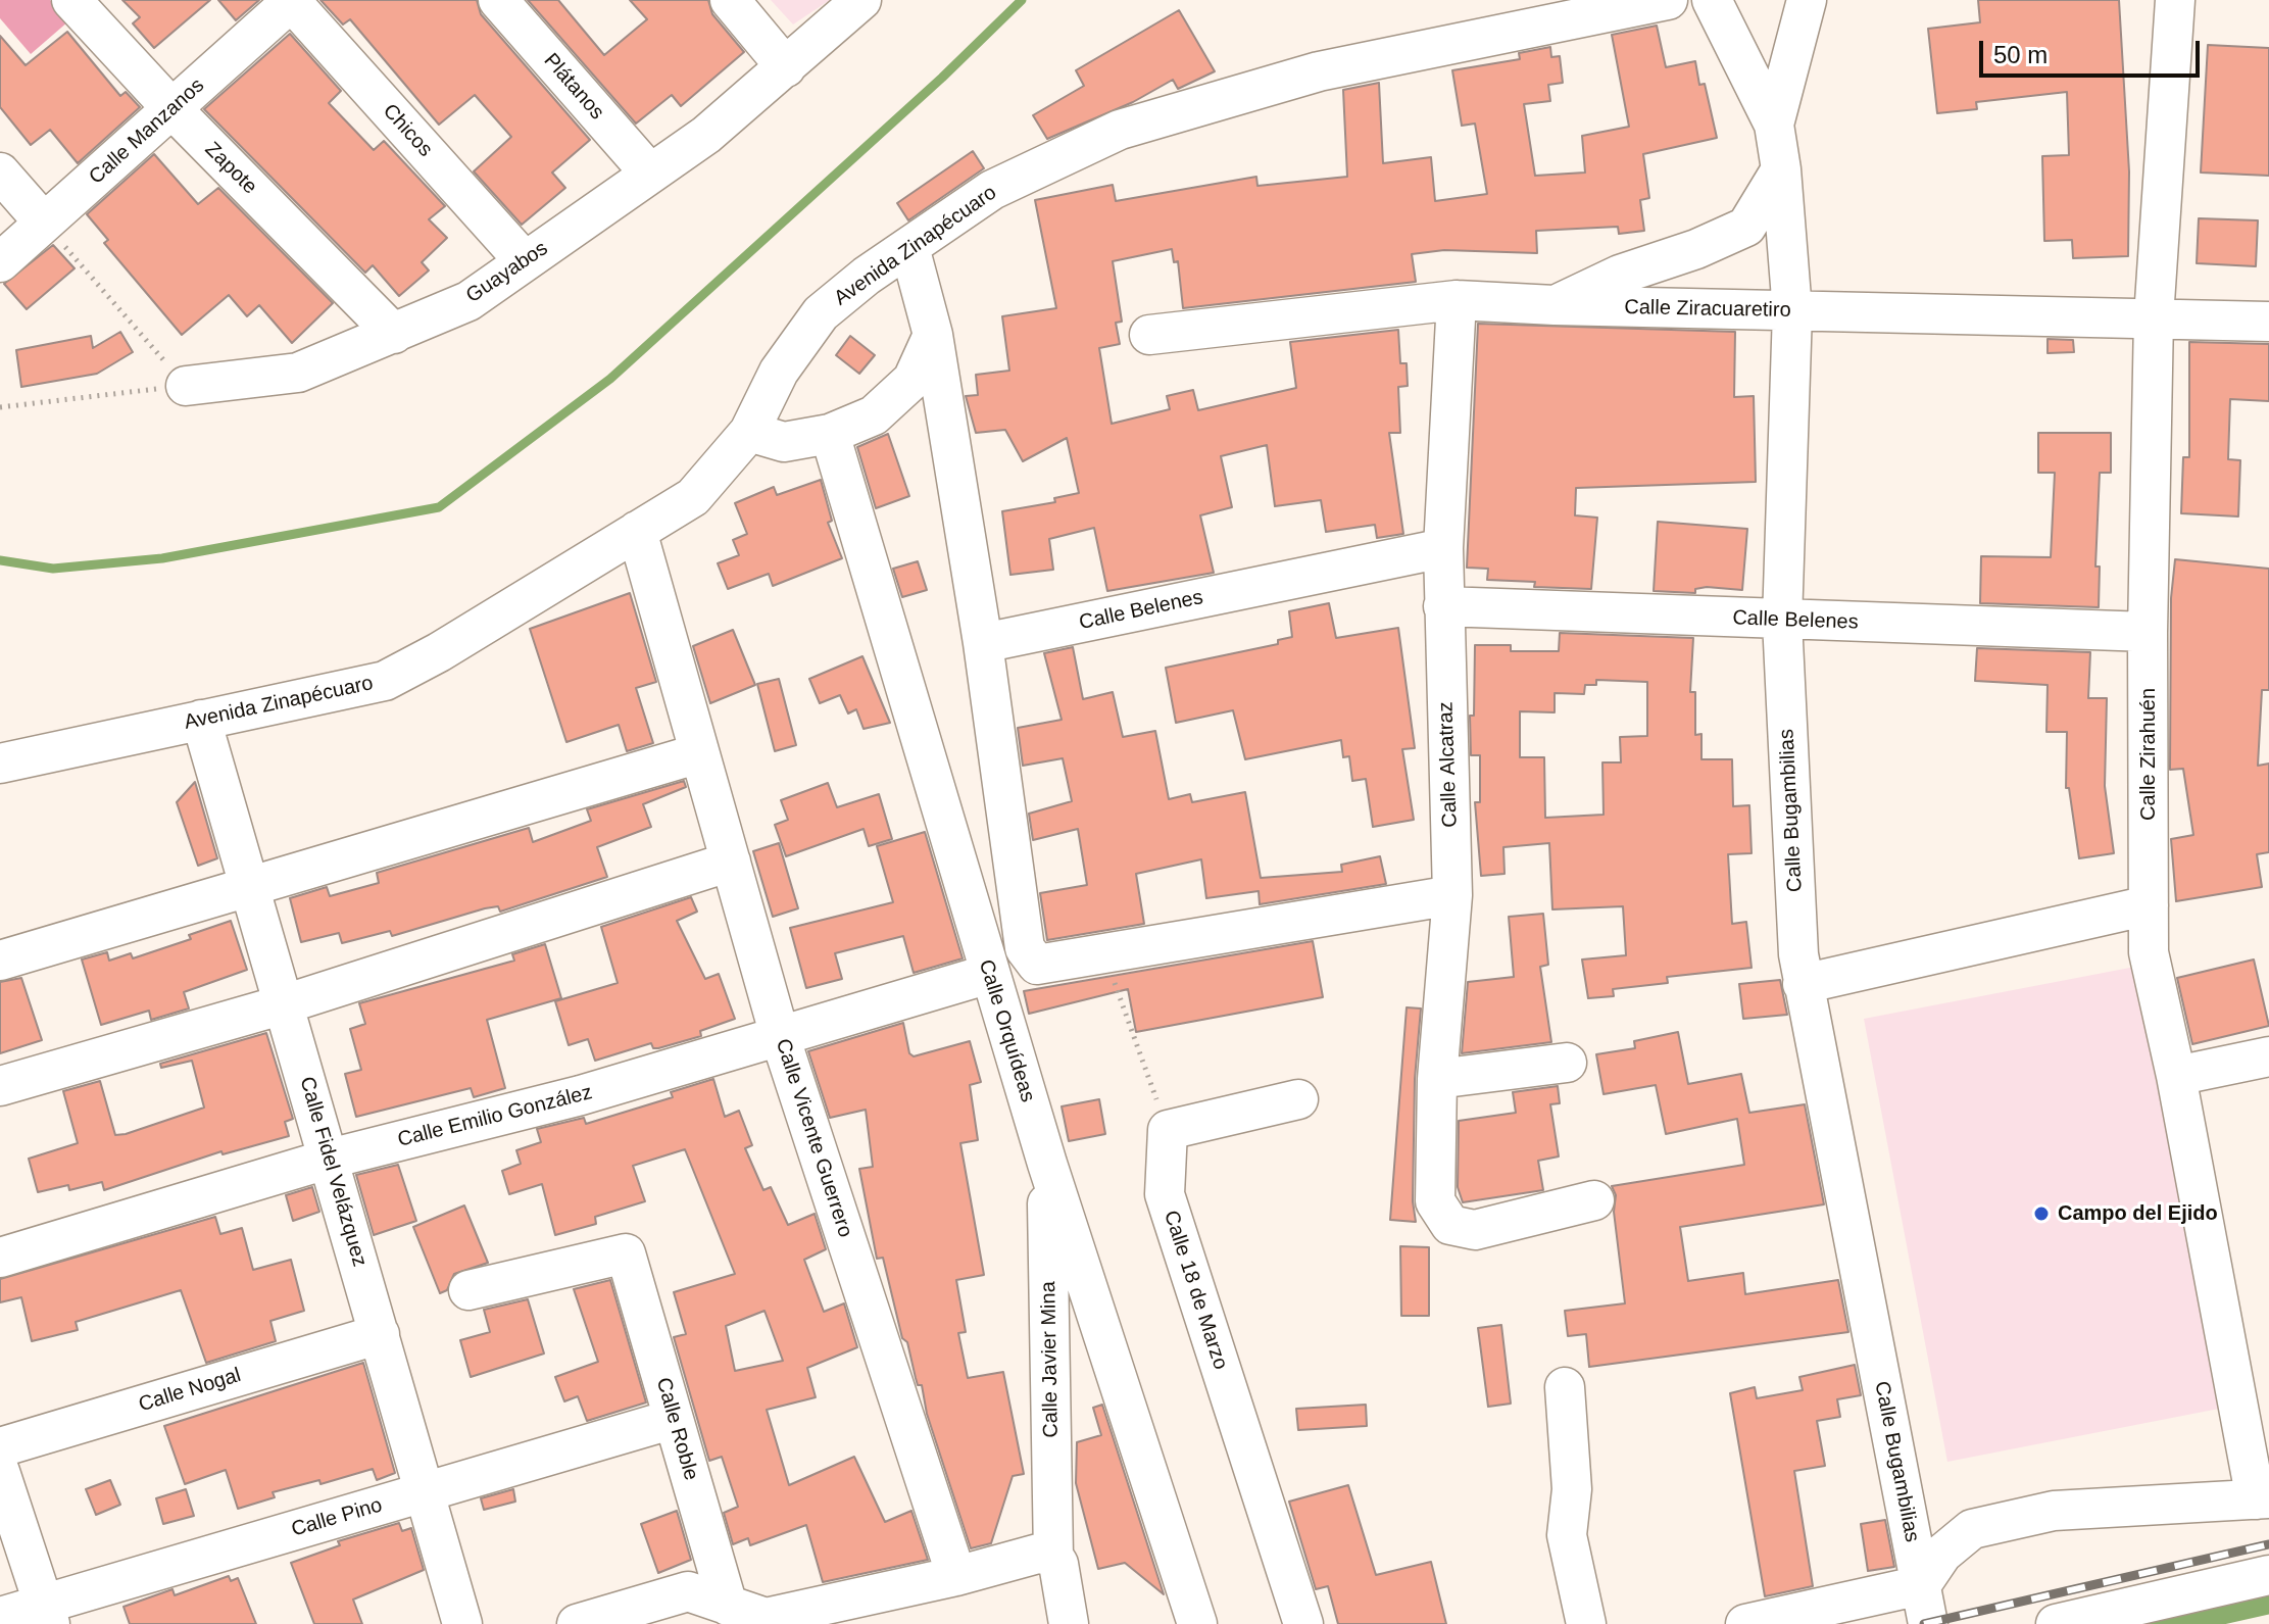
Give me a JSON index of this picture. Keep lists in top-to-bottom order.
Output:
{
  "streets": {
    "street": [
      "Plátanos",
      "Chicos",
      "Calle Manzanos",
      "Zapote",
      "Avenida Zinapécuaro",
      "Guayabos",
      "Calle Ziracuaretiro",
      "Calle Belenes",
      "Calle Zirahuén",
      "Calle Alcatraz",
      "Calle Bugambilias",
      "Calle Orquídeas",
      "Calle Emilio González",
      "Calle Vicente Guerrero",
      "Calle Fidel Velázquez",
      "Calle 18 de Marzo",
      "Calle Javier Mina",
      "Calle Nogal",
      "Calle Roble",
      "Calle Pino"
    ]
  },
  "crossings": [
    ["Plátanos", "Guayabos"],
    ["Chicos", "Calle Manzanos"],
    ["Chicos", "Guayabos"],
    ["Calle Manzanos", "Zapote"],
    ["Zapote", "Guayabos"],
    ["Avenida Zinapécuaro", "Calle Vicente Guerrero"],
    ["Avenida Zinapécuaro", "Calle Fidel Velázquez"],
    ["Calle Ziracuaretiro", "Calle Zirahuén"],
    ["Calle Ziracuaretiro", "Calle Alcatraz"],
    ["Calle Ziracuaretiro", "Calle Bugambilias"],
    ["Calle Belenes", "Calle Zirahuén"],
    ["Calle Belenes", "Calle Alcatraz"],
    ["Calle Belenes", "Calle Bugambilias"],
    ["Calle Orquídeas", "Calle Emilio González"],
    ["Calle Orquídeas", "Calle Javier Mina"],
    ["Calle Emilio González", "Calle Vicente Guerrero"],
    ["Calle Emilio González", "Calle Fidel Velázquez"],
    ["Calle Fidel Velázquez", "Calle Nogal"],
    ["Calle Fidel Velázquez", "Calle Pino"],
    ["Calle Roble", "Calle Pino"]
  ],
  "places": ["Campo del Ejido"],
  "scale_bar": "50 m"
}
